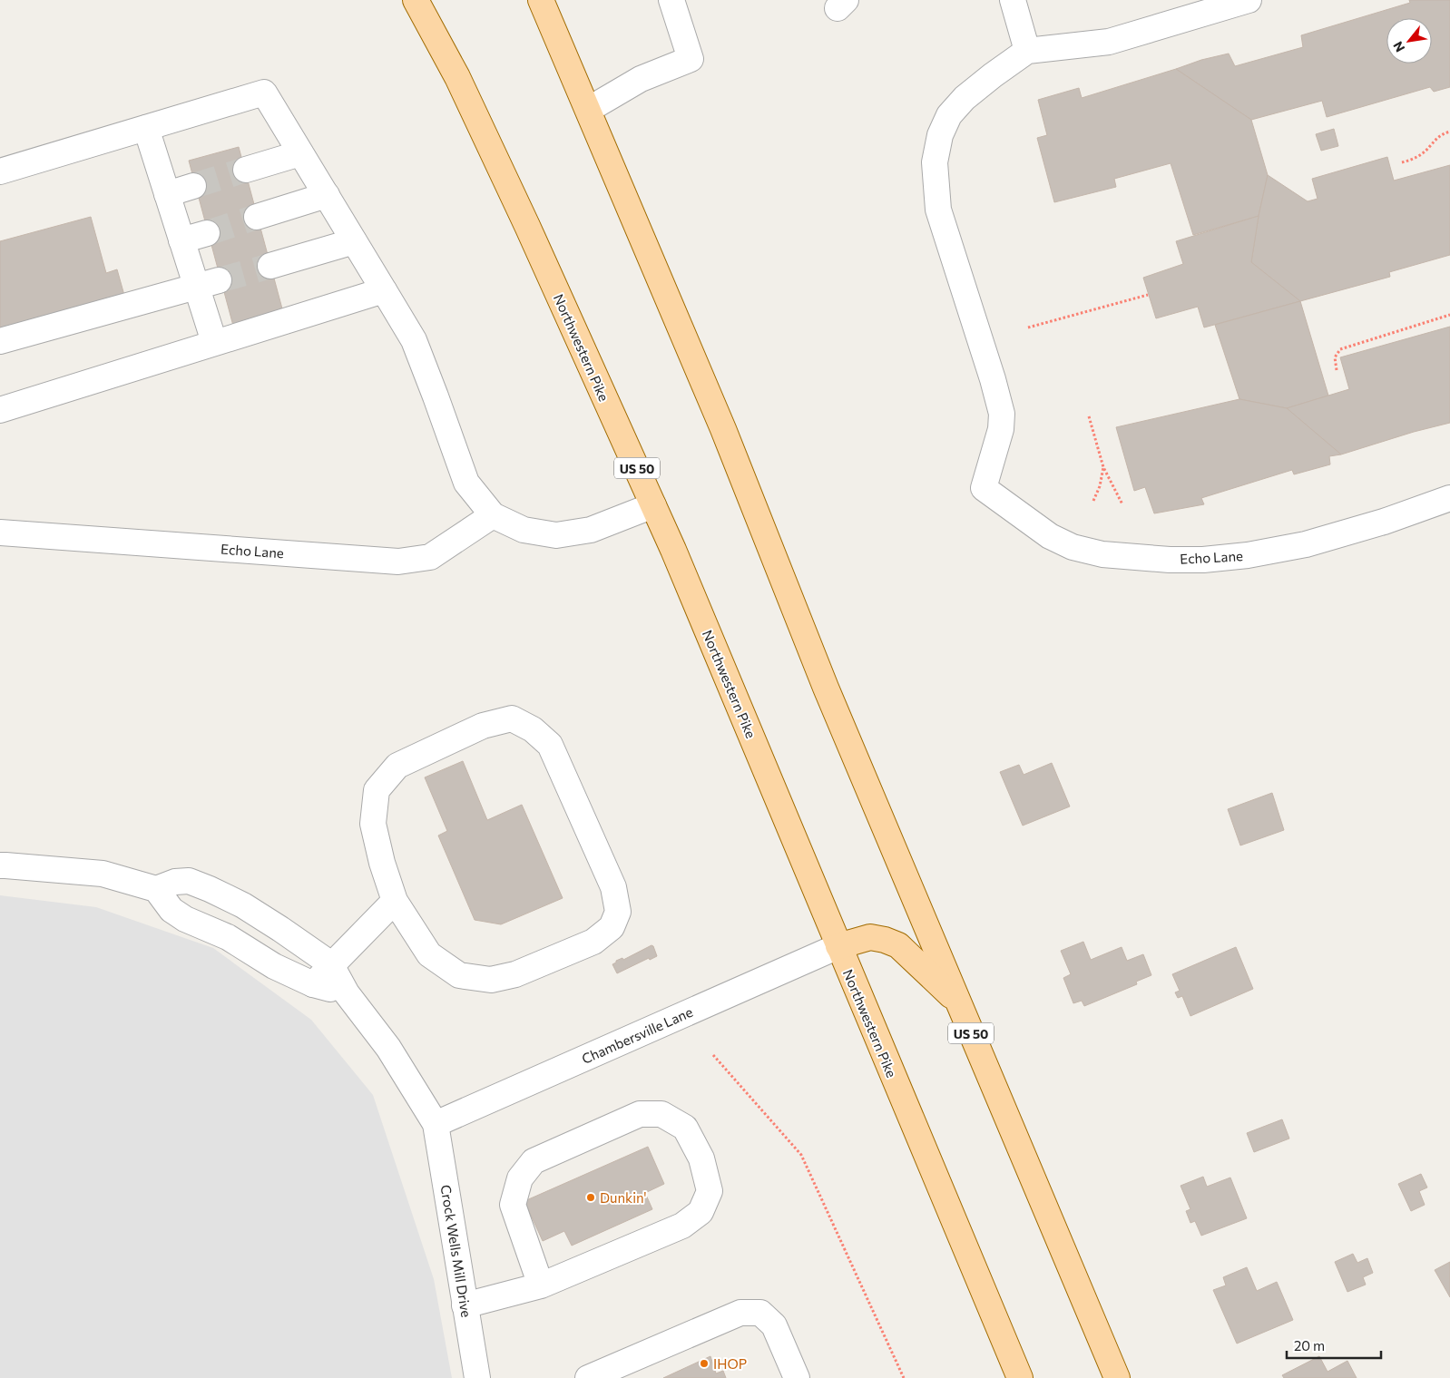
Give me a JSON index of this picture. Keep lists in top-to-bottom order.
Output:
{
  "streets": {
    "main road": ["Northwestern Pike", "US 50"],
    "street": ["Echo Lane", "Chambersville Lane", "Crock Wells Mill Drive"]
  },
  "crossings": [
    ["Northwestern Pike", "Chambersville Lane"],
    ["Chambersville Lane", "Crock Wells Mill Drive"]
  ],
  "places": ["Dunkin'", "IHOP"],
  "scale_bar": "20 m",
  "north": "bottom left"
}
